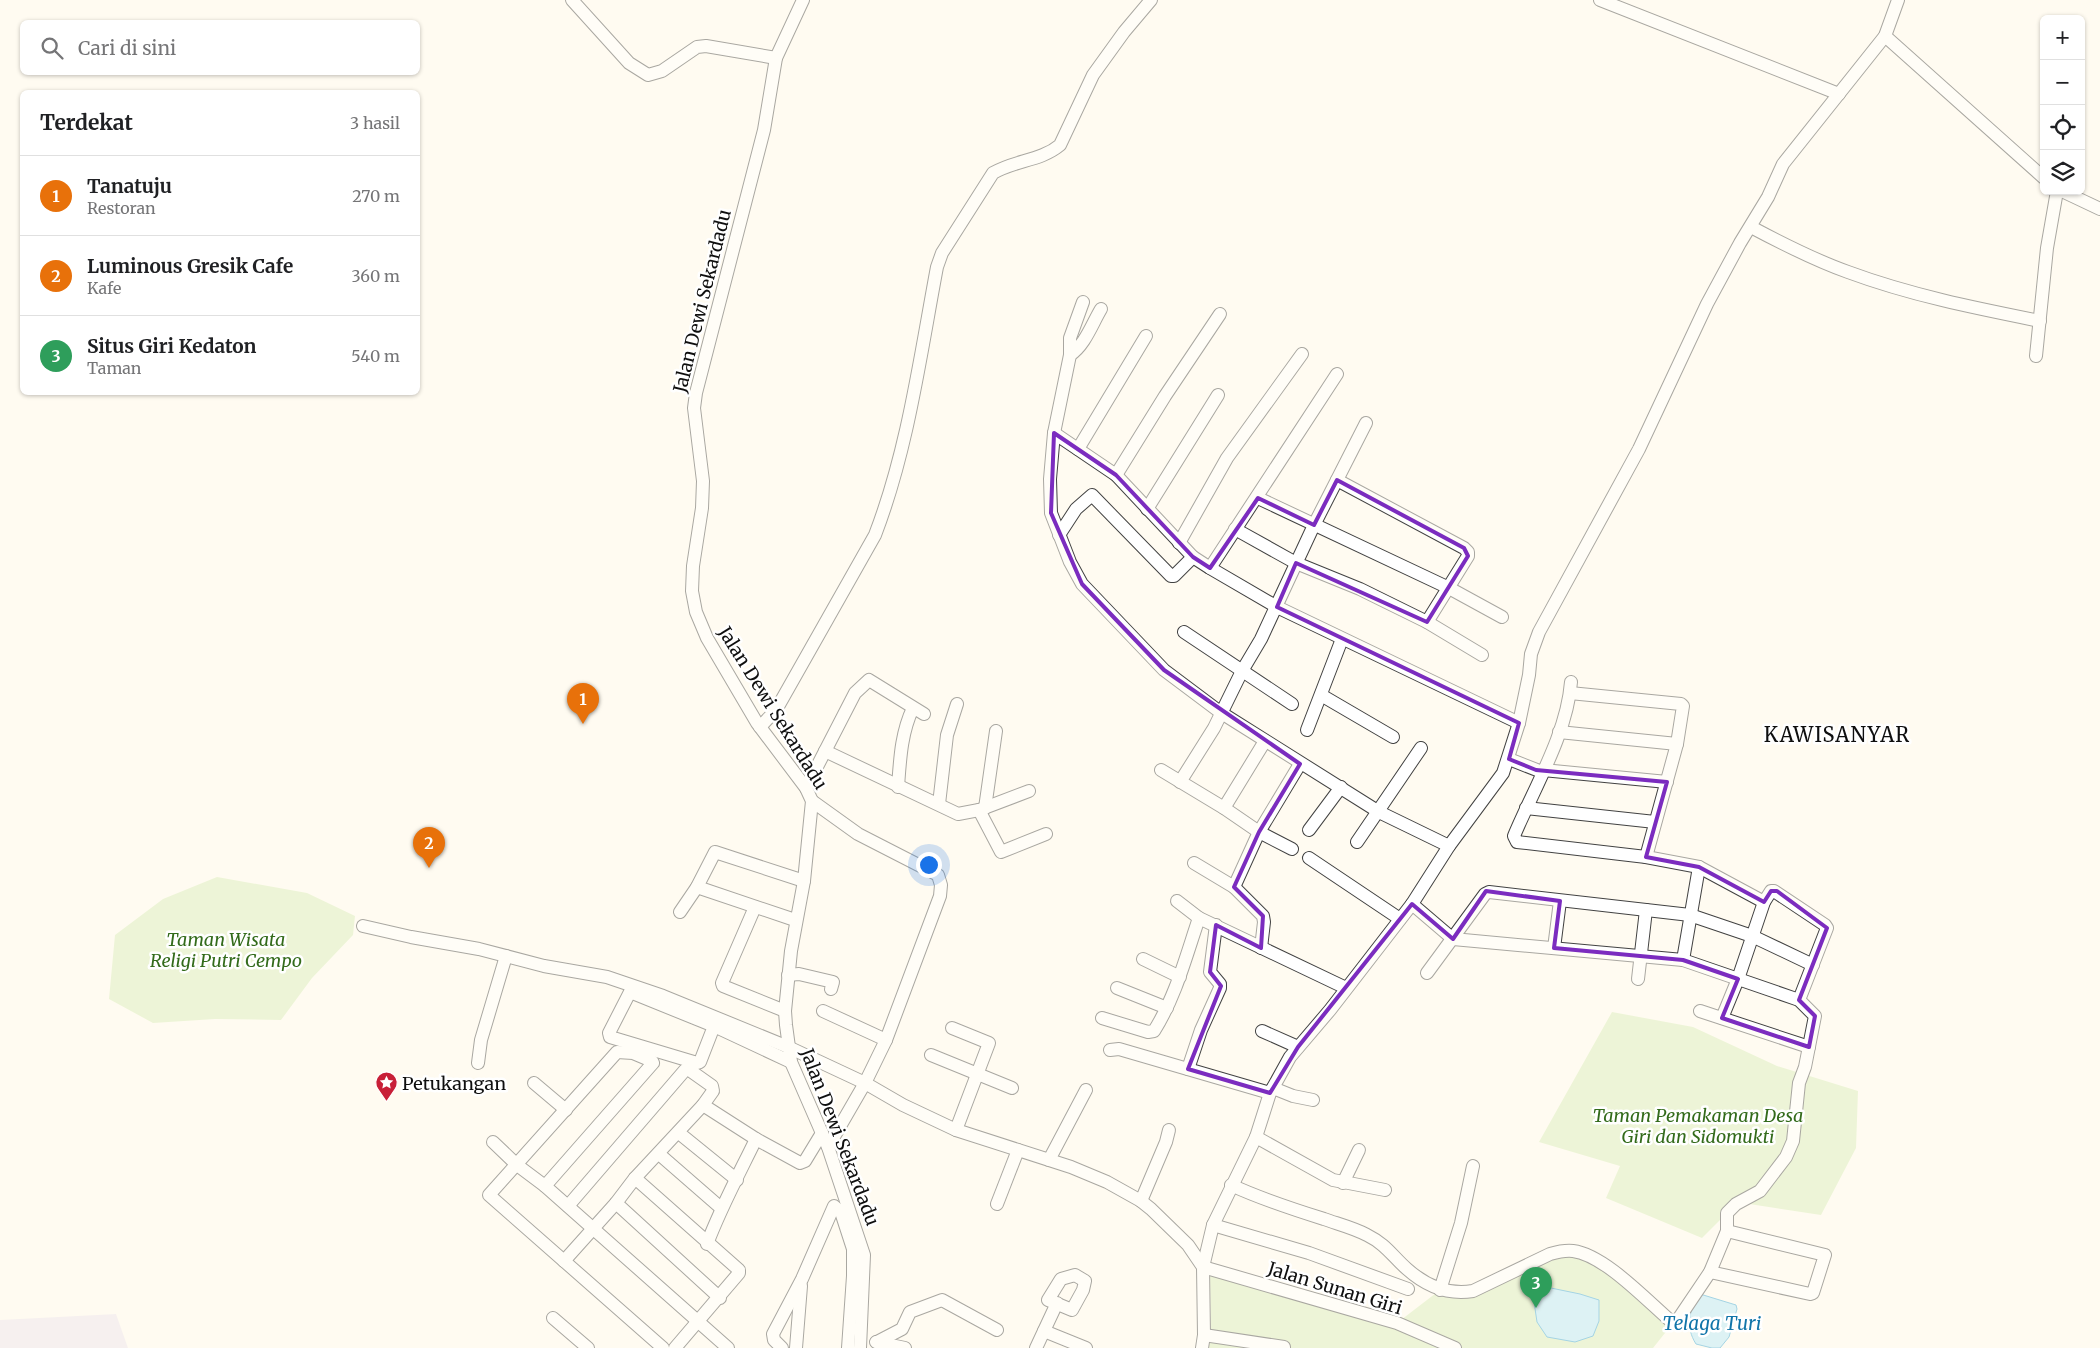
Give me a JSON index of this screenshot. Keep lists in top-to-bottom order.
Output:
{
  "streets": {
    "street": ["Jalan Dewi Sekardadu", "Jalan Sunan Giri"]
  },
  "districts": ["KAWISANYAR"],
  "water": ["Telaga Turi"],
  "parks": ["Taman Wisata Religi Putri Cempo", "Taman Pemakaman Desa Giri dan Sidomukti"],
  "places": {
    "place": ["Petukangan"]
  },
  "page": {
    "map_buttons": ["+", "−"],
    "search": "Cari di sini",
    "heading": ["Terdekat", "3 hasil"],
    "list": [
      {
        "mark": "1",
        "name": "Tanatuju",
        "note": "Restoran",
        "value": "270 m"
      },
      {
        "mark": "2",
        "name": "Luminous Gresik Cafe",
        "note": "Kafe",
        "value": "360 m"
      },
      {
        "mark": "3",
        "name": "Situs Giri Kedaton",
        "note": "Taman",
        "value": "540 m"
      }
    ],
    "pins": ["1", "2", "3"]
  }
}
